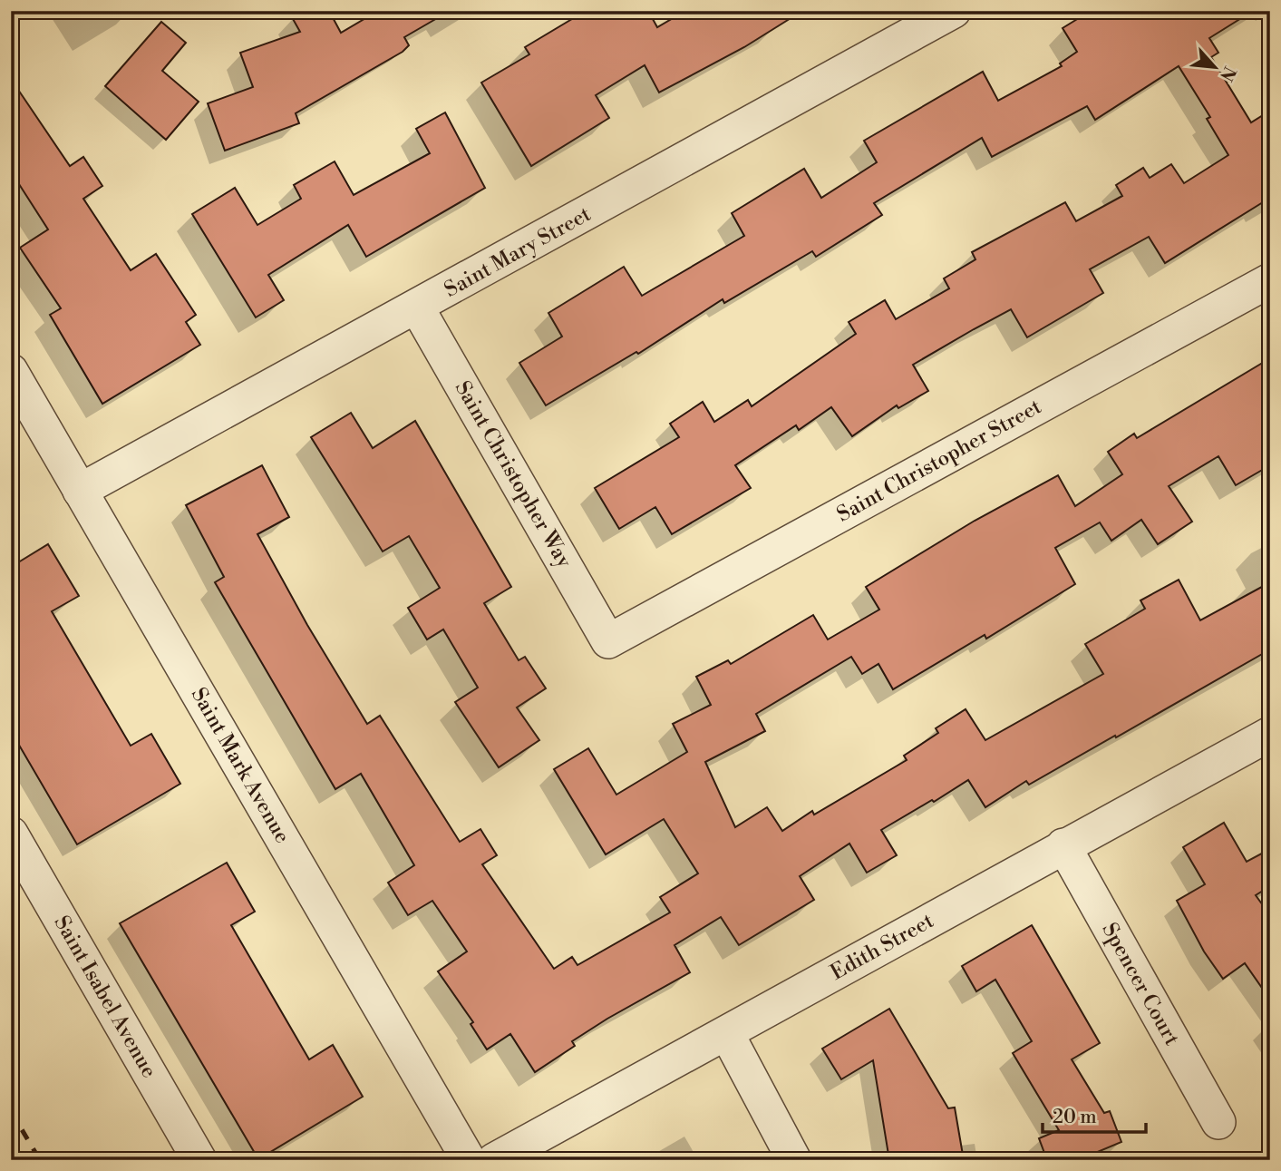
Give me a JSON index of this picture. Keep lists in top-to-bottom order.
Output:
{
  "streets": {
    "street": [
      "Saint Mary Street",
      "Saint Christopher Street",
      "Saint Christopher Way",
      "Saint Mark Avenue",
      "Edith Street",
      "Spencer Court",
      "Saint Isabel Avenue"
    ]
  },
  "crossings": [
    ["Saint Mary Street", "Saint Christopher Way"],
    ["Saint Mary Street", "Saint Mark Avenue"],
    ["Saint Christopher Street", "Saint Christopher Way"],
    ["Edith Street", "Spencer Court"]
  ],
  "scale_bar": "20 m",
  "north": "bottom right"
}
